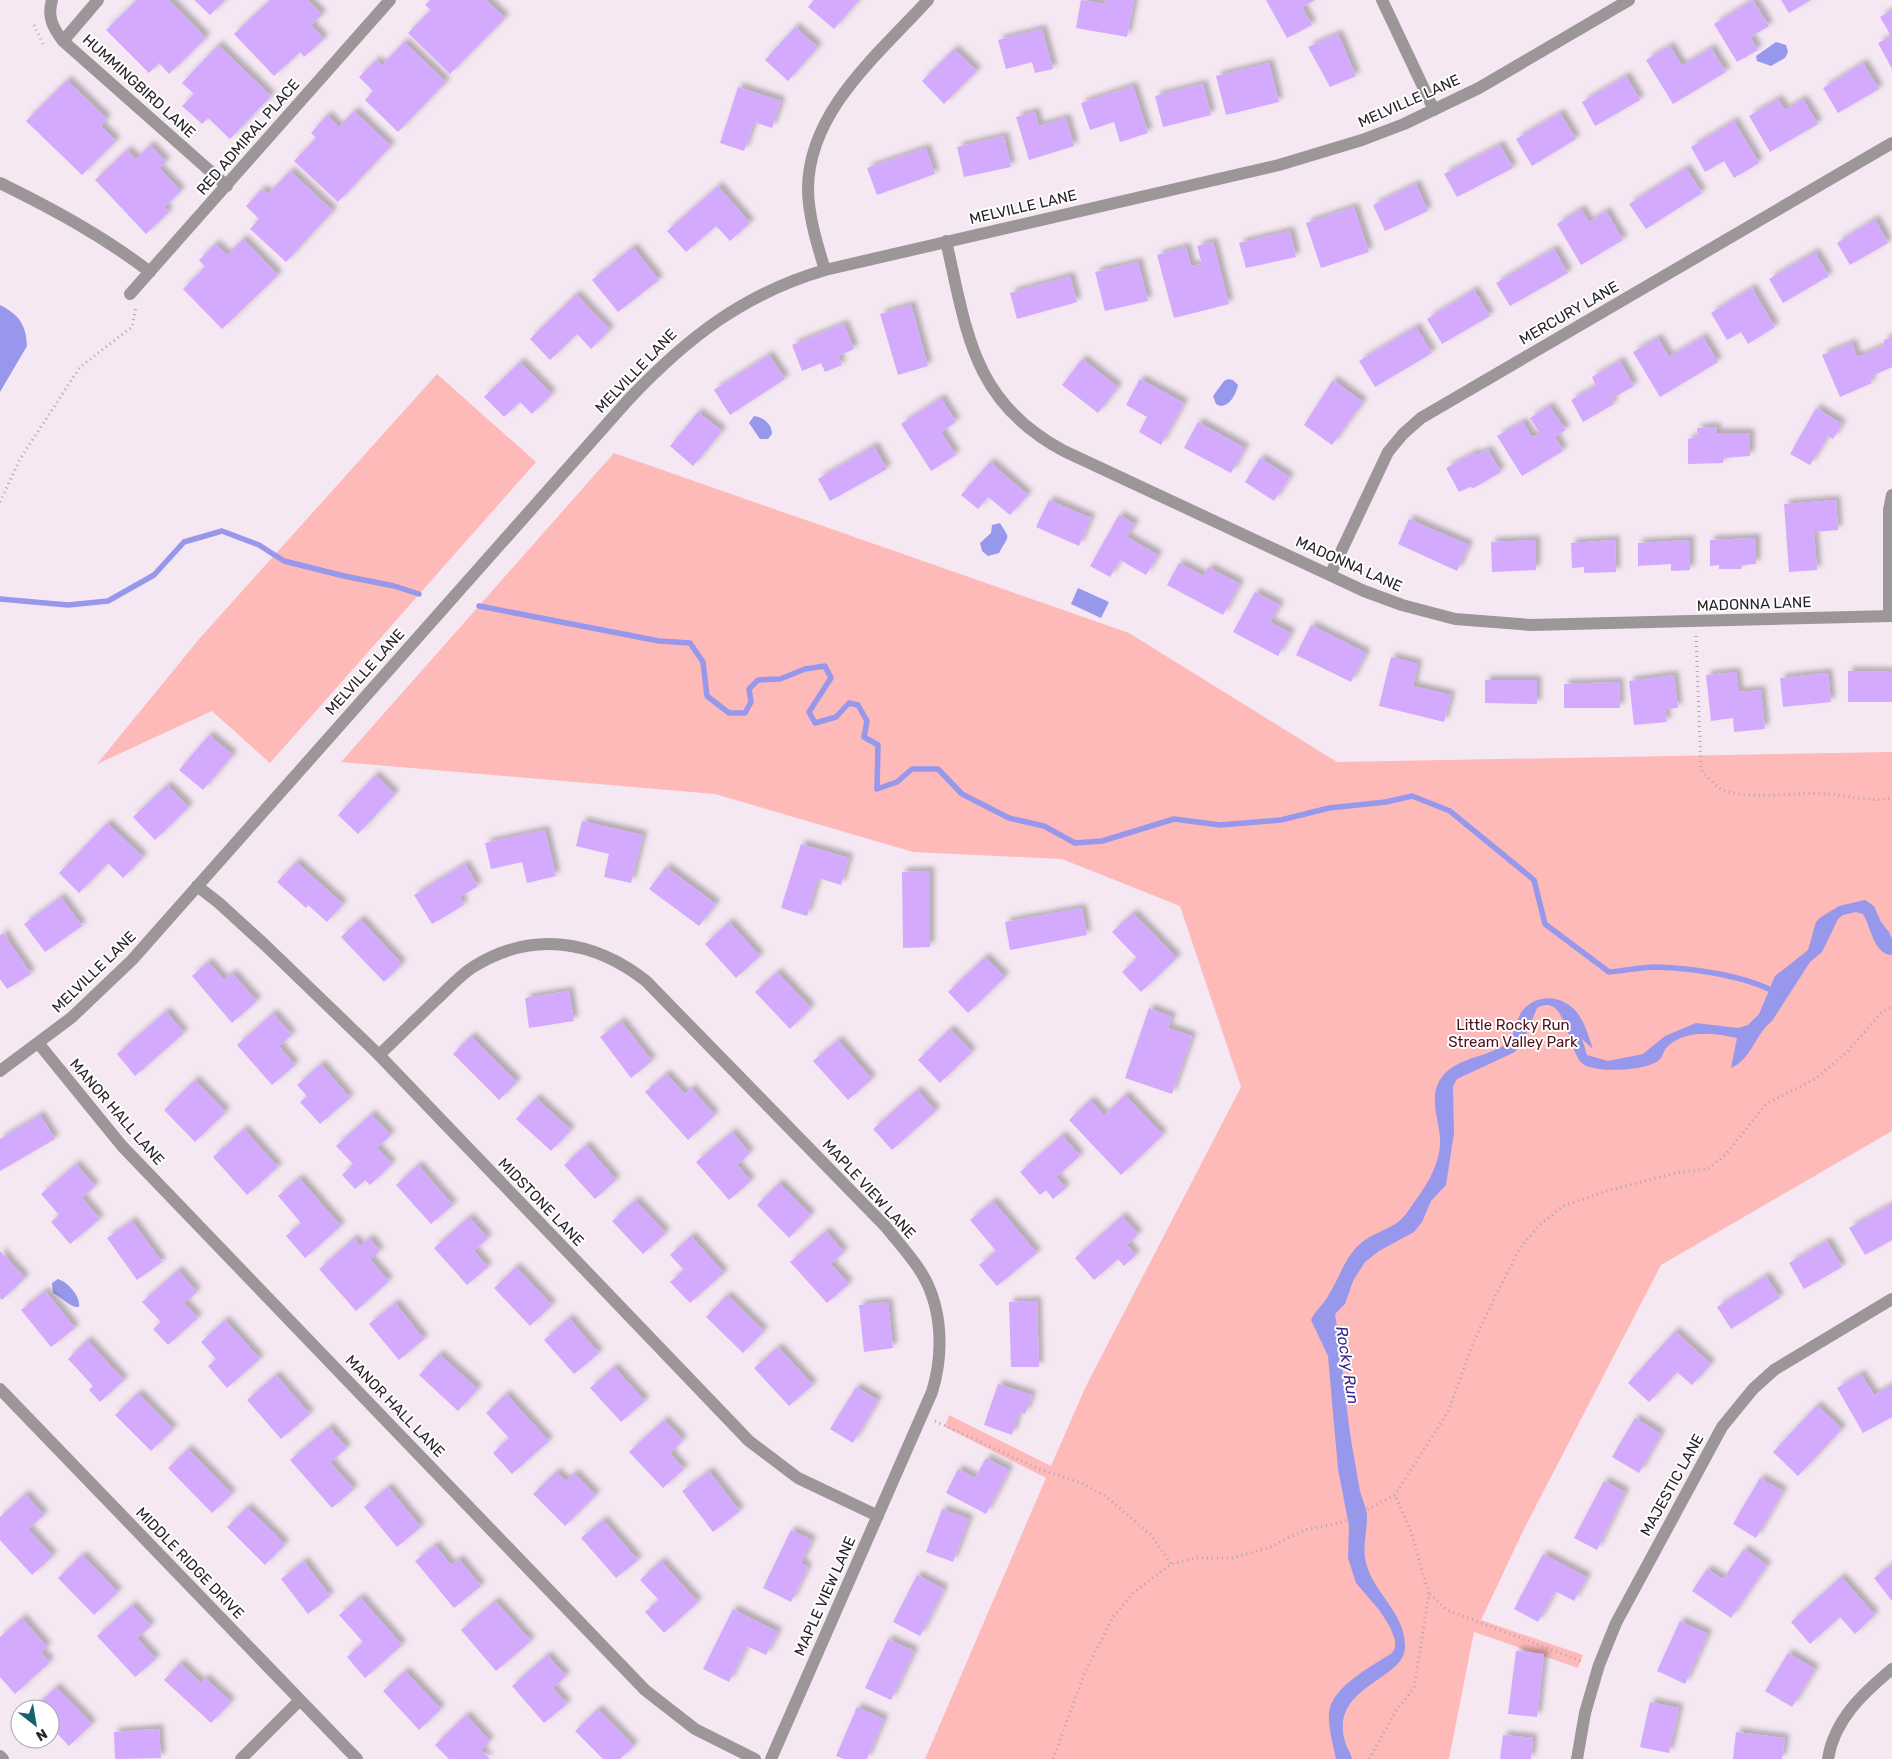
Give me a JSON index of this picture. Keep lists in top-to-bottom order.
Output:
{
  "streets": {
    "street": [
      "HUMMINGBIRD LANE",
      "MELVILLE LANE",
      "RED ADMIRAL PLACE",
      "MERCURY LANE",
      "MADONNA LANE",
      "MANOR HALL LANE",
      "MAPLE VIEW LANE",
      "MIDSTONE LANE",
      "MAJESTIC LANE",
      "MIDDLE RIDGE DRIVE"
    ]
  },
  "crossings": [
    ["HUMMINGBIRD LANE", "RED ADMIRAL PLACE"],
    ["MELVILLE LANE", "MADONNA LANE"],
    ["MELVILLE LANE", "MANOR HALL LANE"],
    ["MELVILLE LANE", "MIDSTONE LANE"],
    ["MERCURY LANE", "MADONNA LANE"],
    ["MAPLE VIEW LANE", "MIDSTONE LANE"]
  ],
  "water": ["Rocky Run"],
  "parks": ["Little Rocky Run Stream Valley Park"],
  "north": "bottom right"
}
